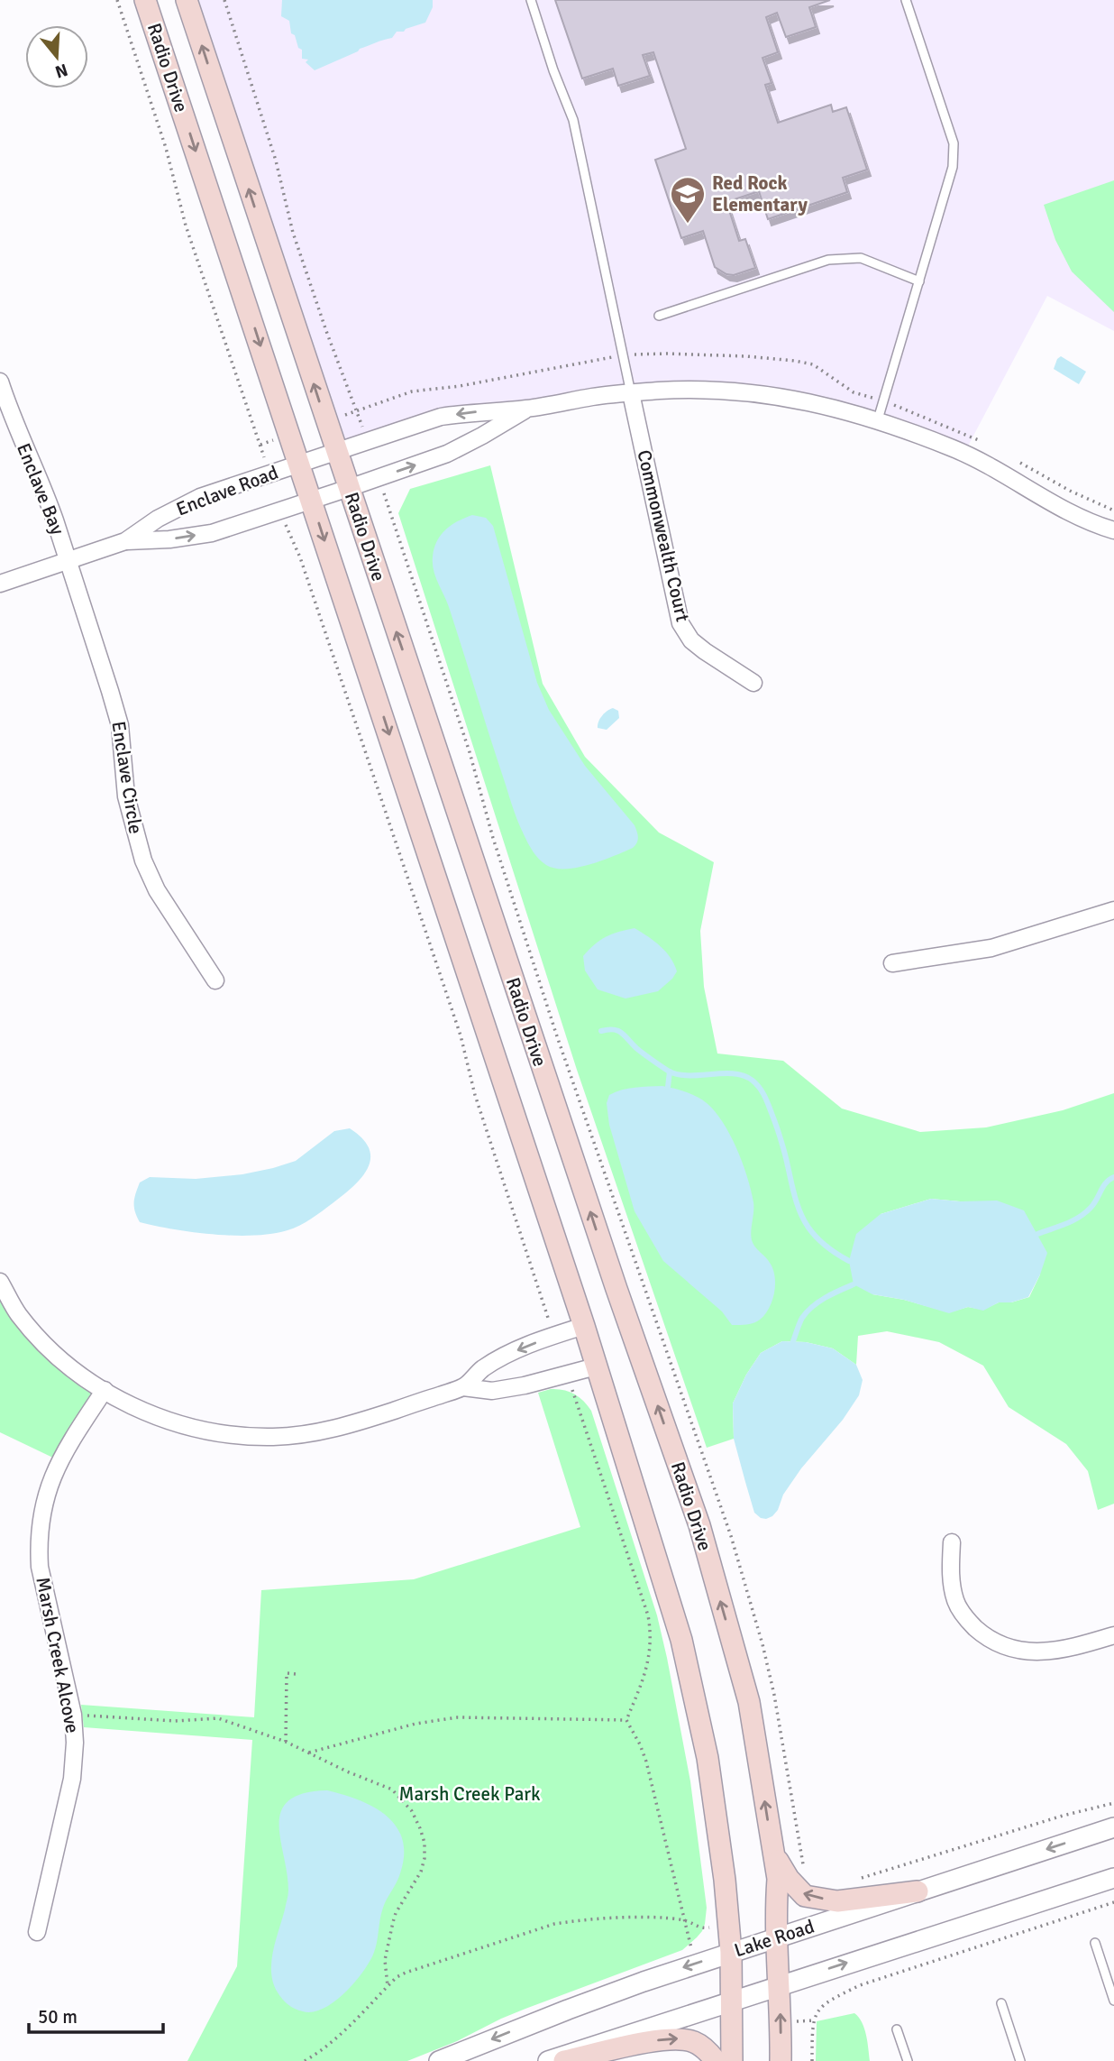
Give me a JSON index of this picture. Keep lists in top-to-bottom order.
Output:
{
  "streets": {
    "main road": ["Radio Drive"],
    "street": [
      "Enclave Bay",
      "Enclave Road",
      "Commonwealth Court",
      "Enclave Circle",
      "Marsh Creek Alcove",
      "Lake Road"
    ]
  },
  "crossings": [
    ["Radio Drive", "Enclave Road"],
    ["Radio Drive", "Lake Road"],
    ["Enclave Bay", "Enclave Road"],
    ["Enclave Bay", "Enclave Circle"],
    ["Enclave Road", "Enclave Circle"]
  ],
  "parks": ["Marsh Creek Park"],
  "places": {
    "school or university": ["Red Rock Elementary"]
  },
  "scale_bar": "50 m",
  "north": "bottom"
}
